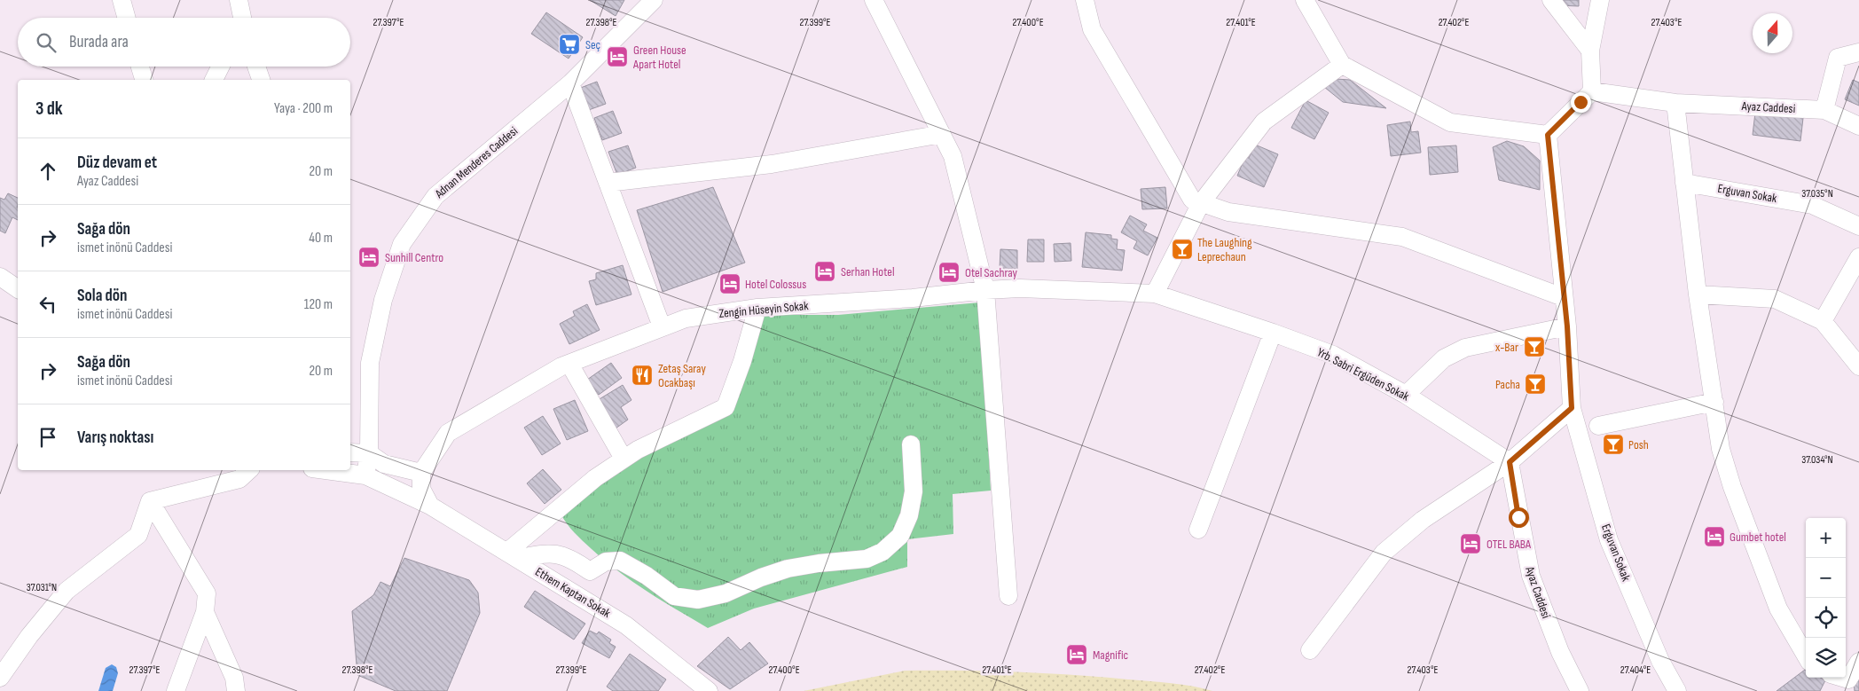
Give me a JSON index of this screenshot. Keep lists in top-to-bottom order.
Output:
{
  "streets": {
    "street": [
      "Ayaz Caddesi",
      "Adnan Menderes Caddesi",
      "Erguvan Sokak",
      "Zengin Hüseyin Sokak",
      "Yrb. Sabri Ergüden Sokak",
      "Ethem Kaptan Sokak"
    ]
  },
  "crossings": [
    ["Ayaz Caddesi", "Yrb. Sabri Ergüden Sokak"],
    ["Adnan Menderes Caddesi", "Ethem Kaptan Sokak"],
    ["Zengin Hüseyin Sokak", "Yrb. Sabri Ergüden Sokak"]
  ],
  "places": {
    "supermarket": ["Seç"],
    "hotel": [
      "Green House Apart Hotel",
      "Sunhill Centro",
      "Serhan Hotel",
      "Otel Sachray",
      "Hotel Colossus",
      "Gumbet hotel",
      "OTEL BABA",
      "Magnific"
    ],
    "bar": [
      "The Laughing Leprechaun",
      "x-Bar",
      "Pacha",
      "Posh"
    ],
    "restaurant": ["Zetaş Saray Ocakbaşı"]
  },
  "north": "top",
  "page": {
    "search": "Burada ara",
    "heading": ["3 dk", "Yaya · 200 m"],
    "list": [
      ["Düz devam et", "Ayaz Caddesi", "20 m"],
      ["Sağa dön", "ismet inönü Caddesi", "40 m"],
      ["Sola dön", "ismet inönü Caddesi", "120 m"],
      ["Sağa dön", "ismet inönü Caddesi", "20 m"],
      "Varış noktası"
    ],
    "map_buttons": ["+", "−"]
  },
  "coordinates": [
    "27.399°E",
    "27.400°E",
    "27.397°E",
    "27.398°E",
    "27.401°E",
    "27.402°E",
    "27.403°E",
    "37.035°N",
    "37.034°N",
    "37.031°N",
    "27.404°E"
  ]
}
